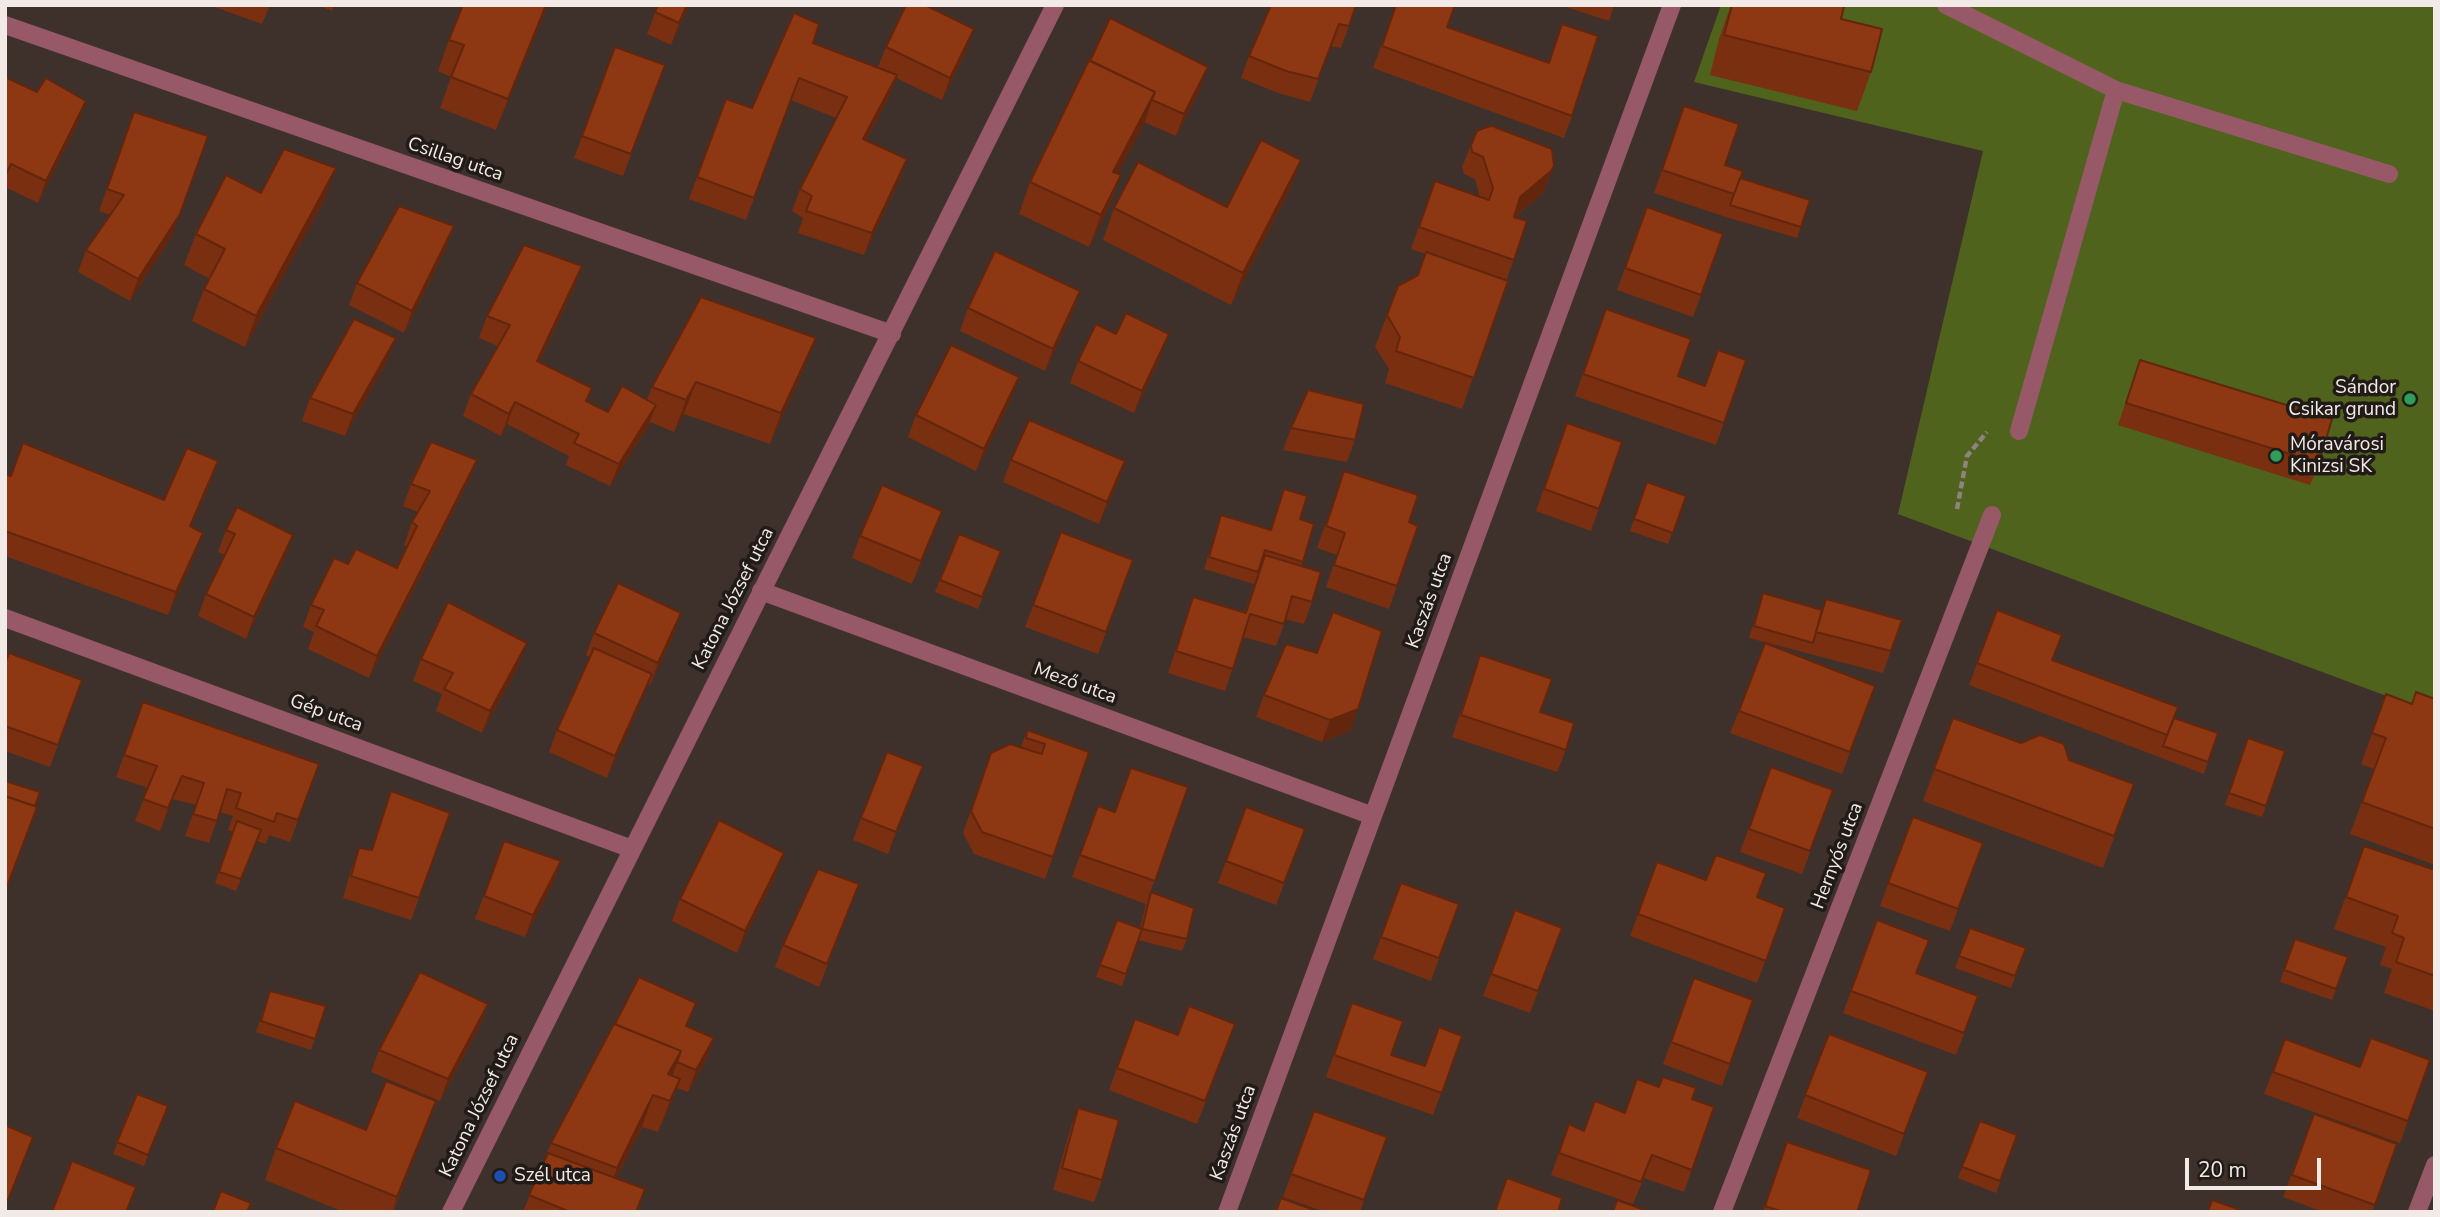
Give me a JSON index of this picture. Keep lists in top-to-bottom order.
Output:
{
  "streets": {
    "street": [
      "Csillag utca",
      "Katona József utca",
      "Kaszás utca",
      "Mező utca",
      "Gép utca",
      "Hernyós utca"
    ]
  },
  "crossings": [
    ["Csillag utca", "Katona József utca"],
    ["Katona József utca", "Mező utca"],
    ["Katona József utca", "Gép utca"],
    ["Kaszás utca", "Mező utca"]
  ],
  "places": ["Sándor Csikar grund", "Móravárosi Kinizsi SK", "Szél utca"],
  "scale_bar": "20 m"
}
